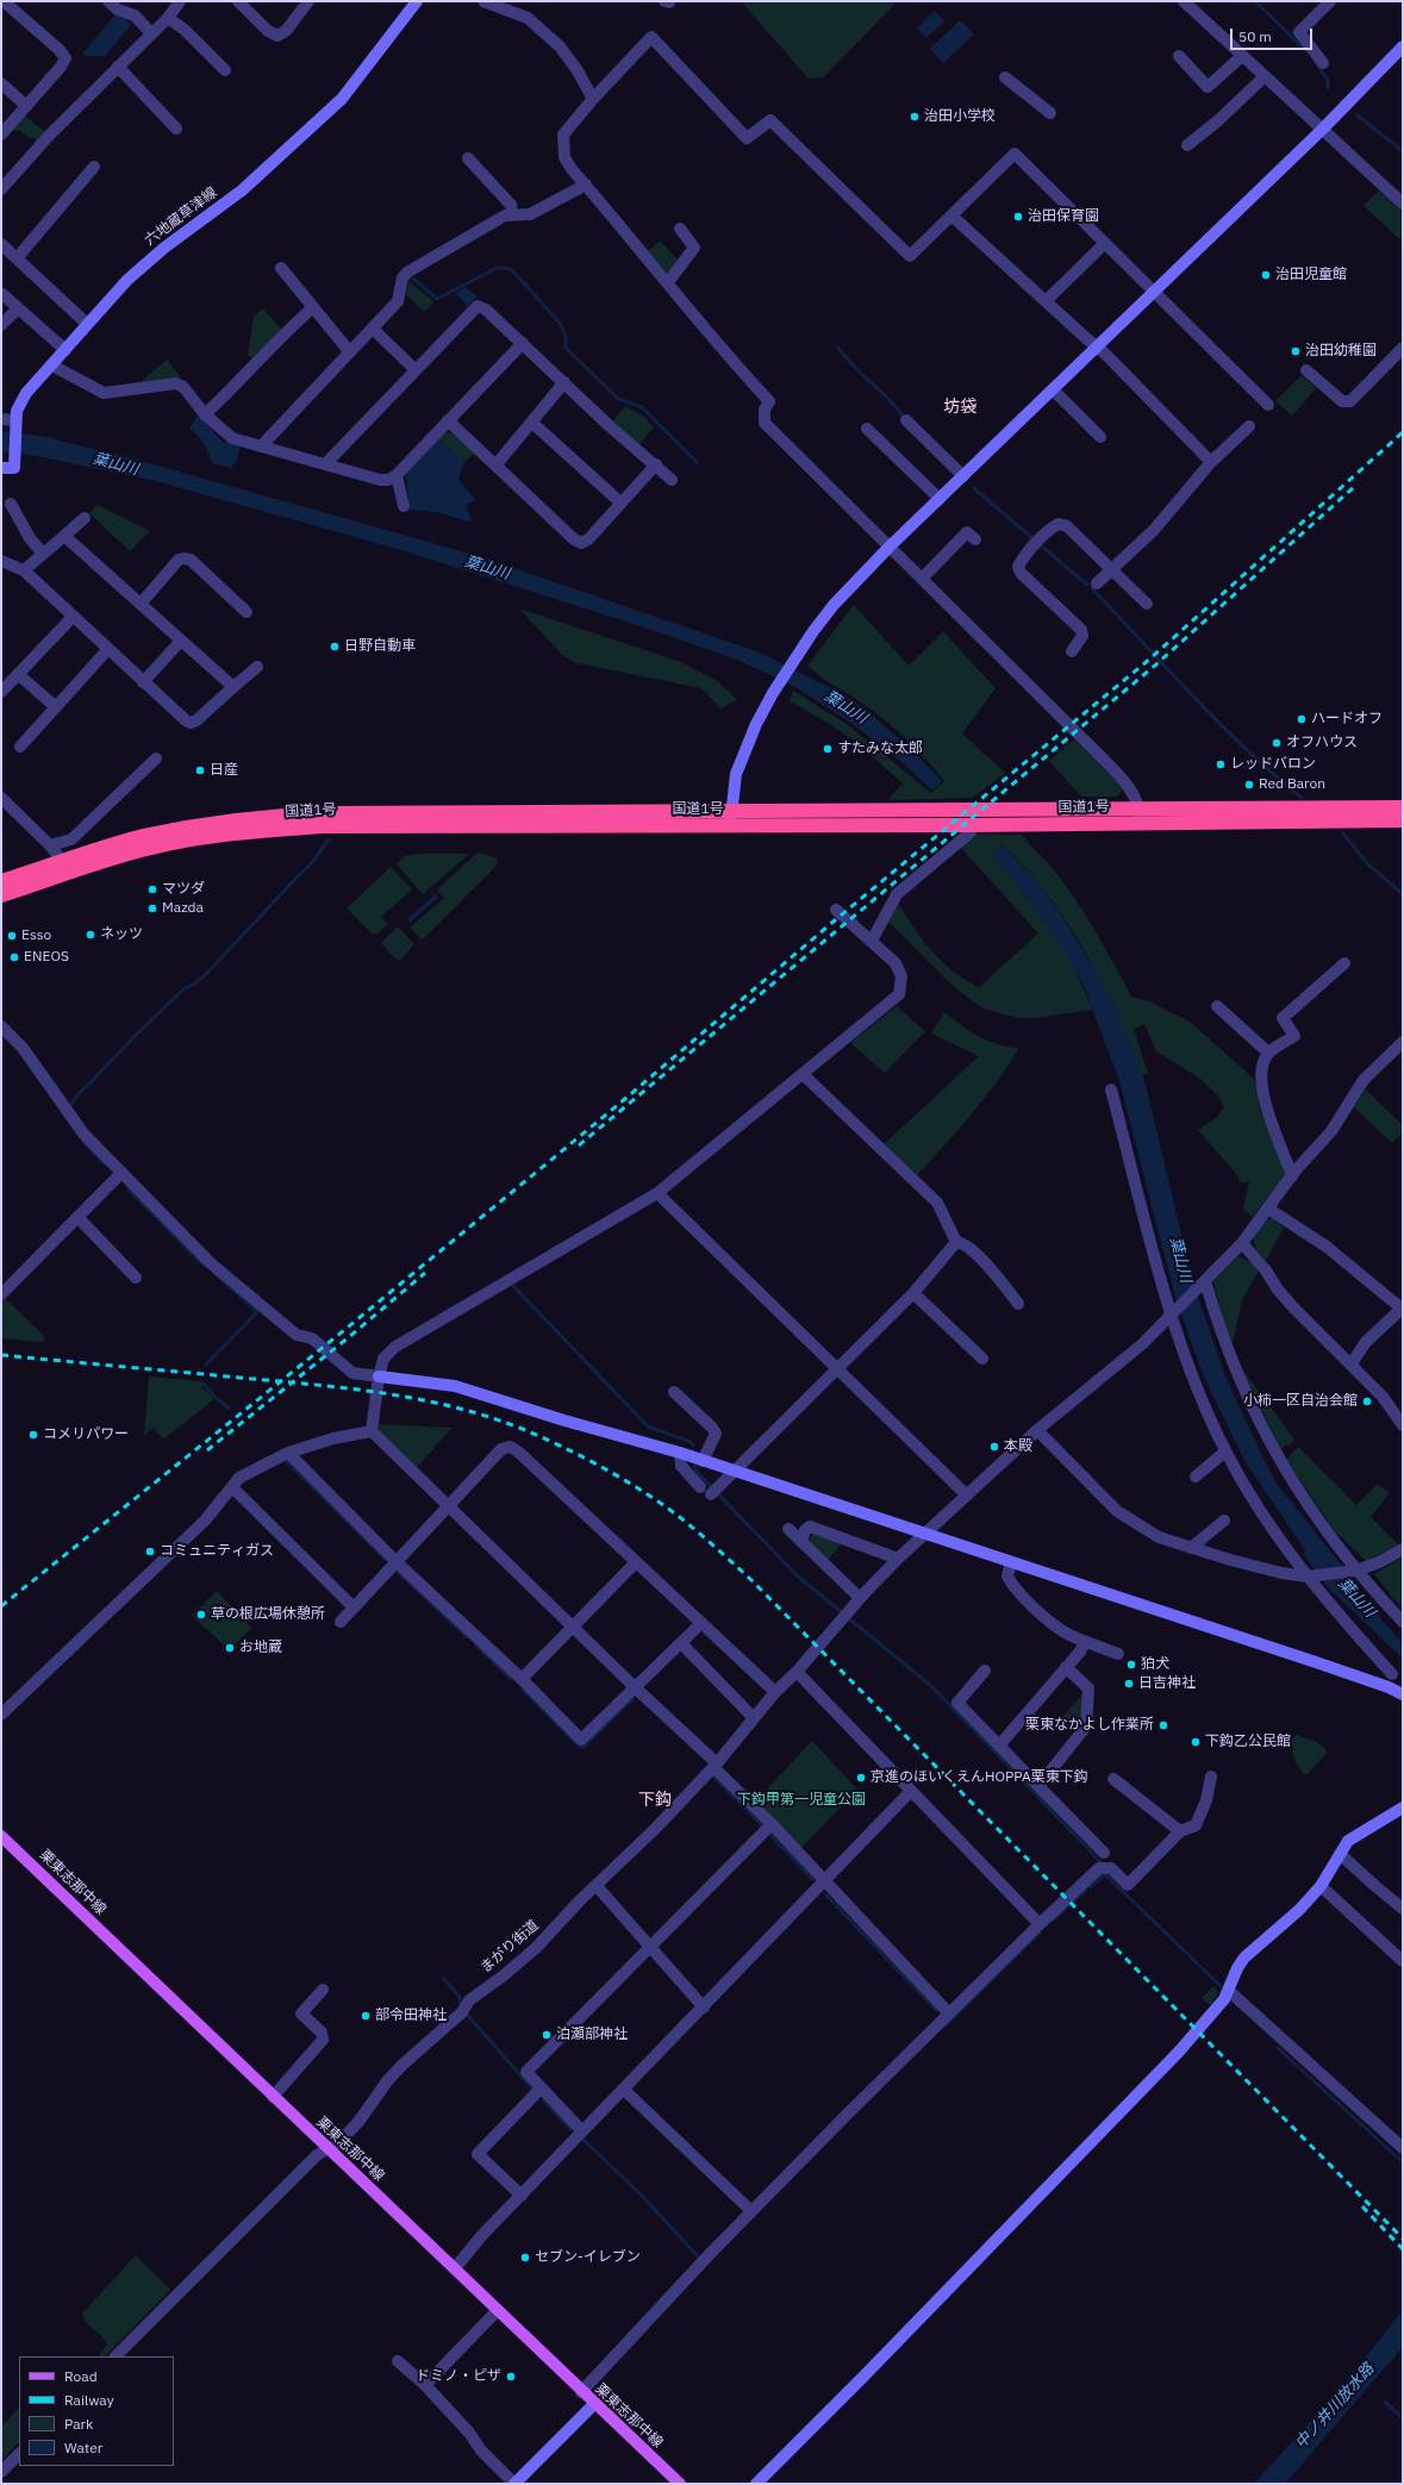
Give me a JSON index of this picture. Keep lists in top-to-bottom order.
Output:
{
  "streets": {
    "highway": ["国道1号"],
    "main road": ["栗東志那中線"],
    "street": ["六地蔵草津線", "まがり街道"]
  },
  "crossings": [
    ["栗東志那中線", "まがり街道"]
  ],
  "districts": ["坊袋", "下鈎"],
  "water": ["葉山川", "中ノ井川放水路"],
  "parks": ["下鈎甲第一児童公園"],
  "places": [
    "治田小学校",
    "治田保育園",
    "治田児童館",
    "治田幼稚園",
    "日野自動車",
    "ハードオフ",
    "オフハウス",
    "すたみな太郎",
    "レッドバロン",
    "日産",
    "Red Baron",
    "マツダ",
    "Mazda",
    "ネッツ",
    "Esso",
    "ENEOS",
    "小柿一区自治会館",
    "コメリパワー",
    "本殿",
    "コミュニティガス",
    "草の根広場休憩所",
    "お地蔵",
    "狛犬",
    "日吉神社",
    "栗東なかよし作業所",
    "下鈎乙公民館",
    "京進のほいくえんHOPPA栗東下鈎",
    "部令田神社",
    "泊瀬部神社",
    "セブン-イレブン",
    "ドミノ・ピザ"
  ],
  "legend": [
    "Road",
    "Railway",
    "Park",
    "Water"
  ],
  "scale_bar": "50 m"
}
